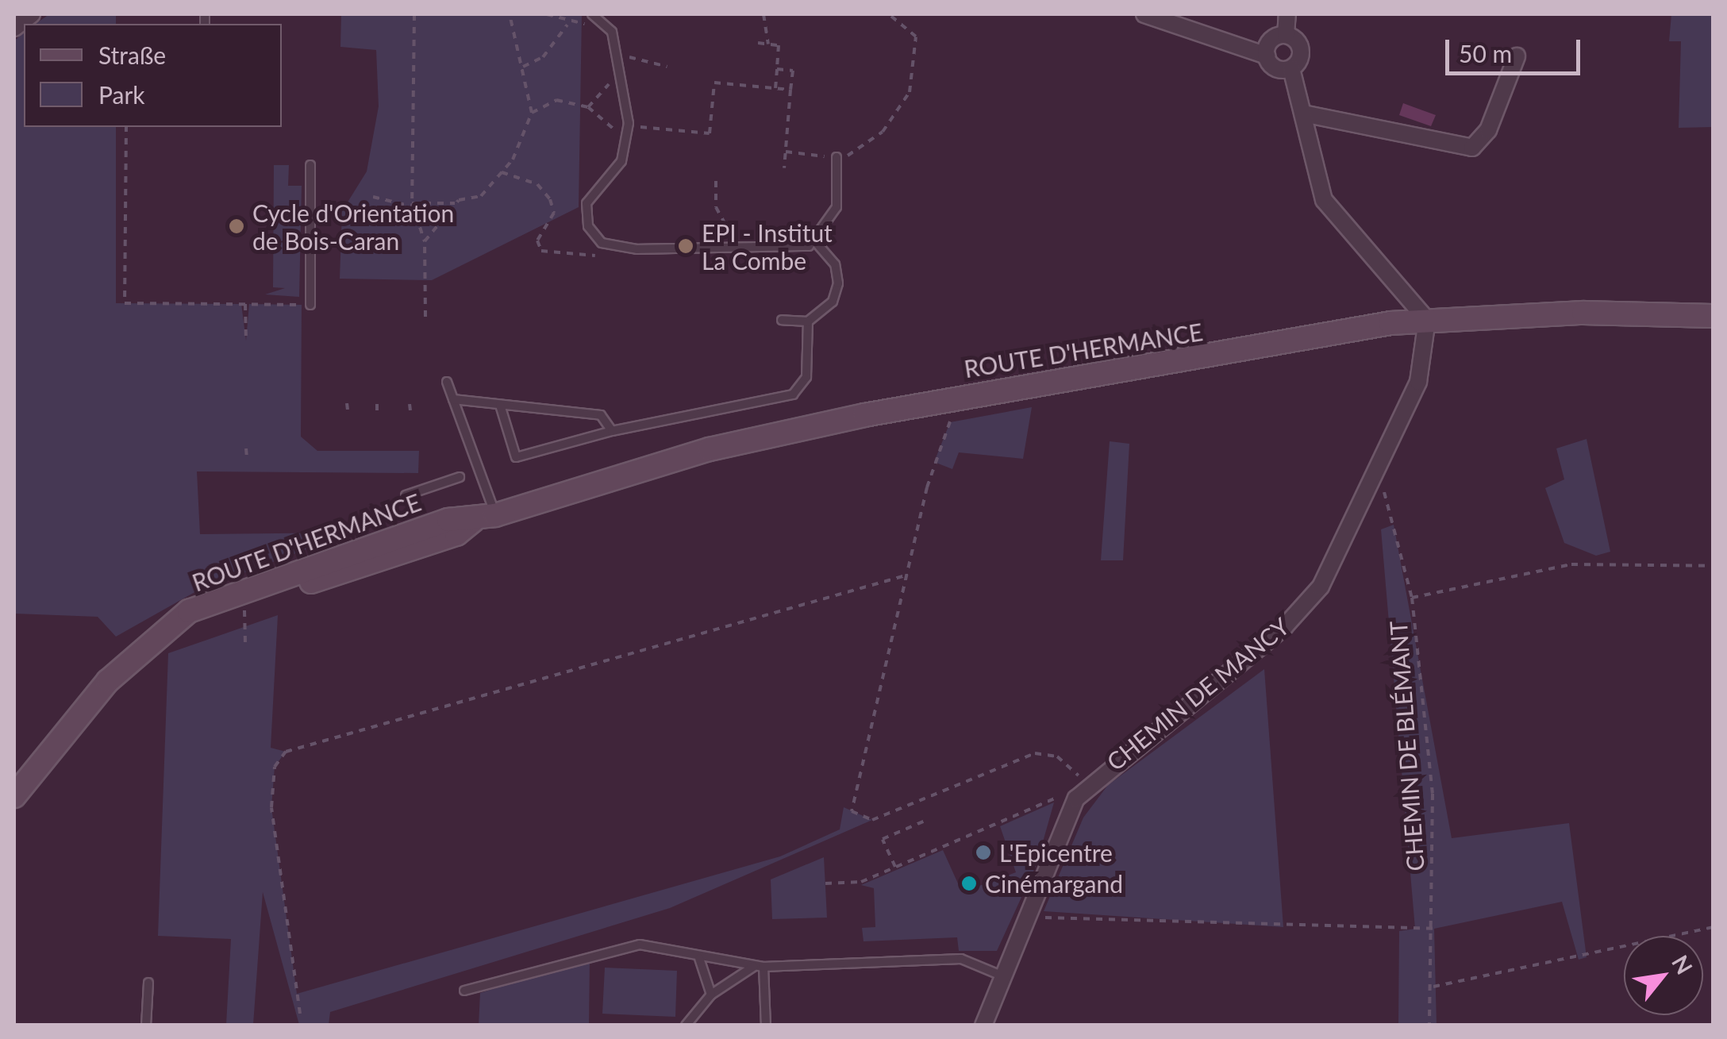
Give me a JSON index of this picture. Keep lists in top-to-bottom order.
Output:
{
  "streets": {
    "main road": ["ROUTE D'HERMANCE"],
    "street": ["CHEMIN DE MANCY"],
    "path": ["CHEMIN DE BLÉMANT"]
  },
  "crossings": [
    ["ROUTE D'HERMANCE", "CHEMIN DE MANCY"],
    ["CHEMIN DE MANCY", "CHEMIN DE BLÉMANT"]
  ],
  "places": [
    "Cycle d'Orientation de Bois-Caran",
    "EPI - Institut La Combe",
    "L'Epicentre",
    "Cinémargand"
  ],
  "legend": ["Straße", "Park"],
  "scale_bar": "50 m",
  "north": "top right"
}
